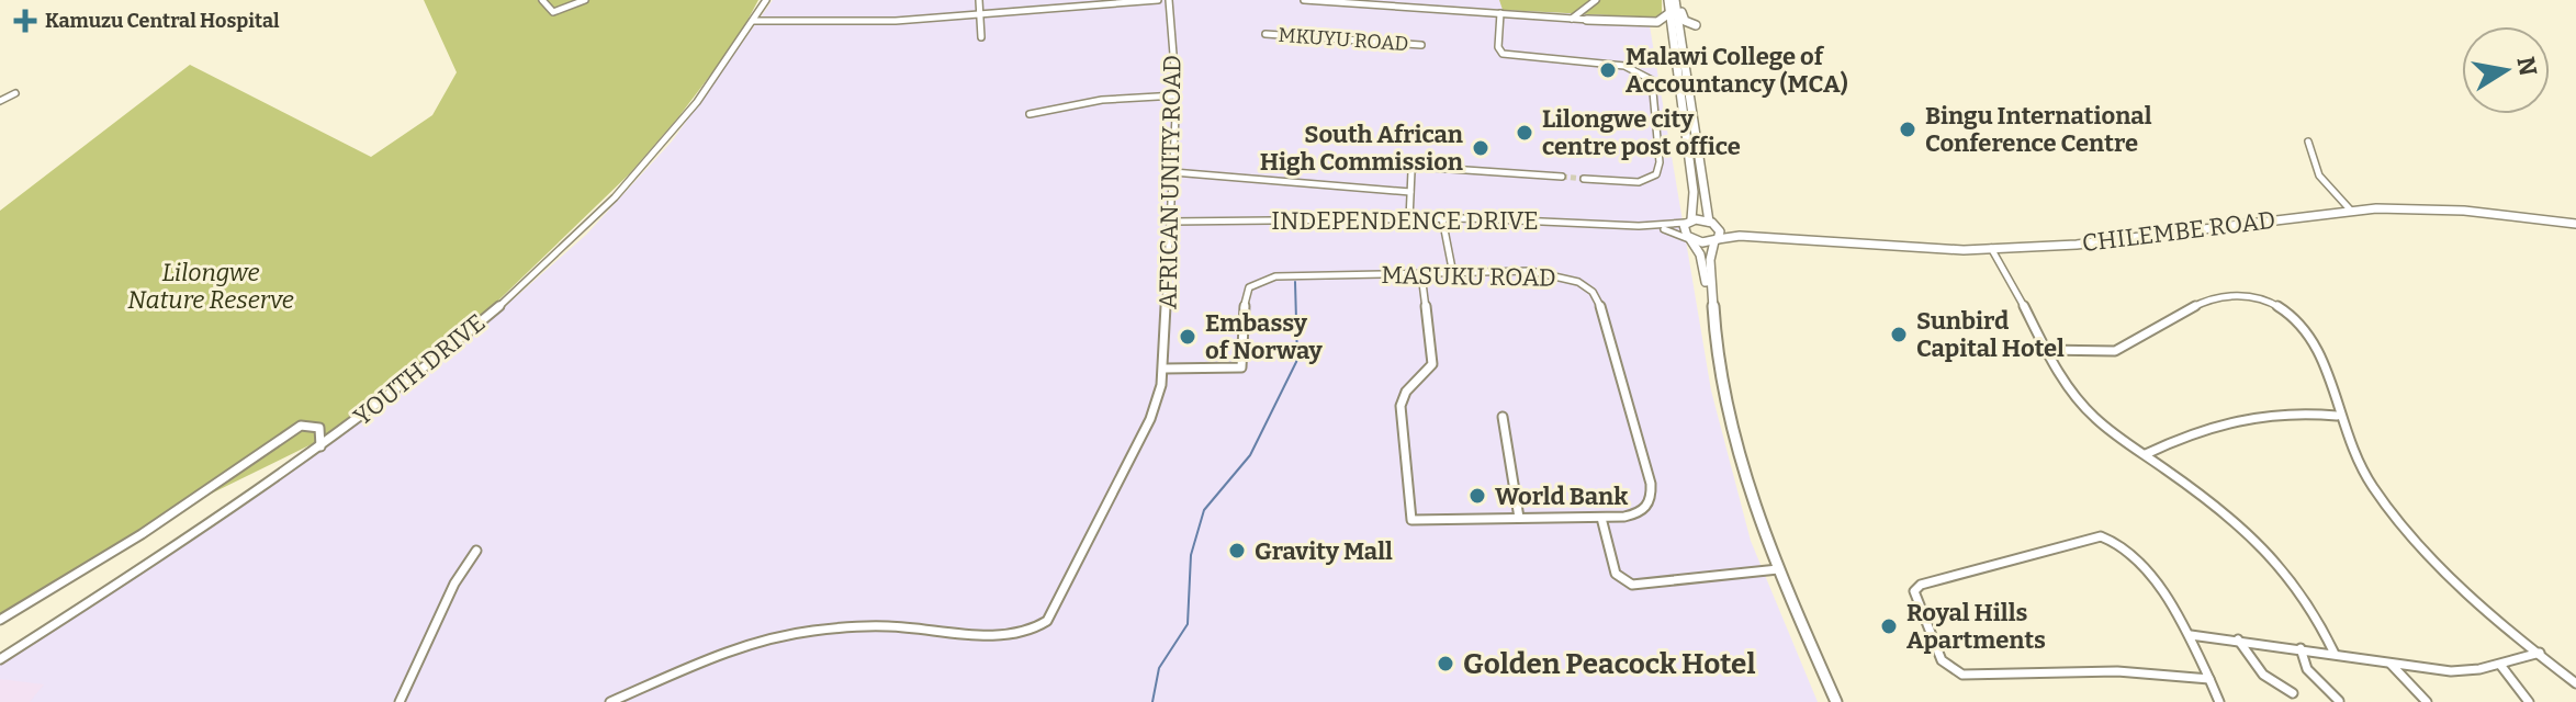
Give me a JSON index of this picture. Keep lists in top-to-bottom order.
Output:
{
  "streets": {
    "main road": ["CHILEMBE ROAD"],
    "street": [
      "MKUYU ROAD",
      "AFRICAN UNITY ROAD",
      "INDEPENDENCE DRIVE",
      "MASUKU ROAD",
      "YOUTH DRIVE"
    ]
  },
  "crossings": [
    ["AFRICAN UNITY ROAD", "INDEPENDENCE DRIVE"],
    ["AFRICAN UNITY ROAD", "MASUKU ROAD"]
  ],
  "parks": ["Lilongwe Nature Reserve"],
  "places": {
    "health": ["Kamuzu Central Hospital"],
    "other": [
      "Malawi College of Accountancy (MCA)",
      "Bingu International Conference Centre",
      "Lilongwe city centre post office",
      "South African High Commission",
      "Sunbird Capital Hotel",
      "Embassy of Norway",
      "World Bank",
      "Gravity Mall",
      "Royal Hills Apartments",
      "Golden Peacock Hotel"
    ]
  },
  "north": "right"
}
